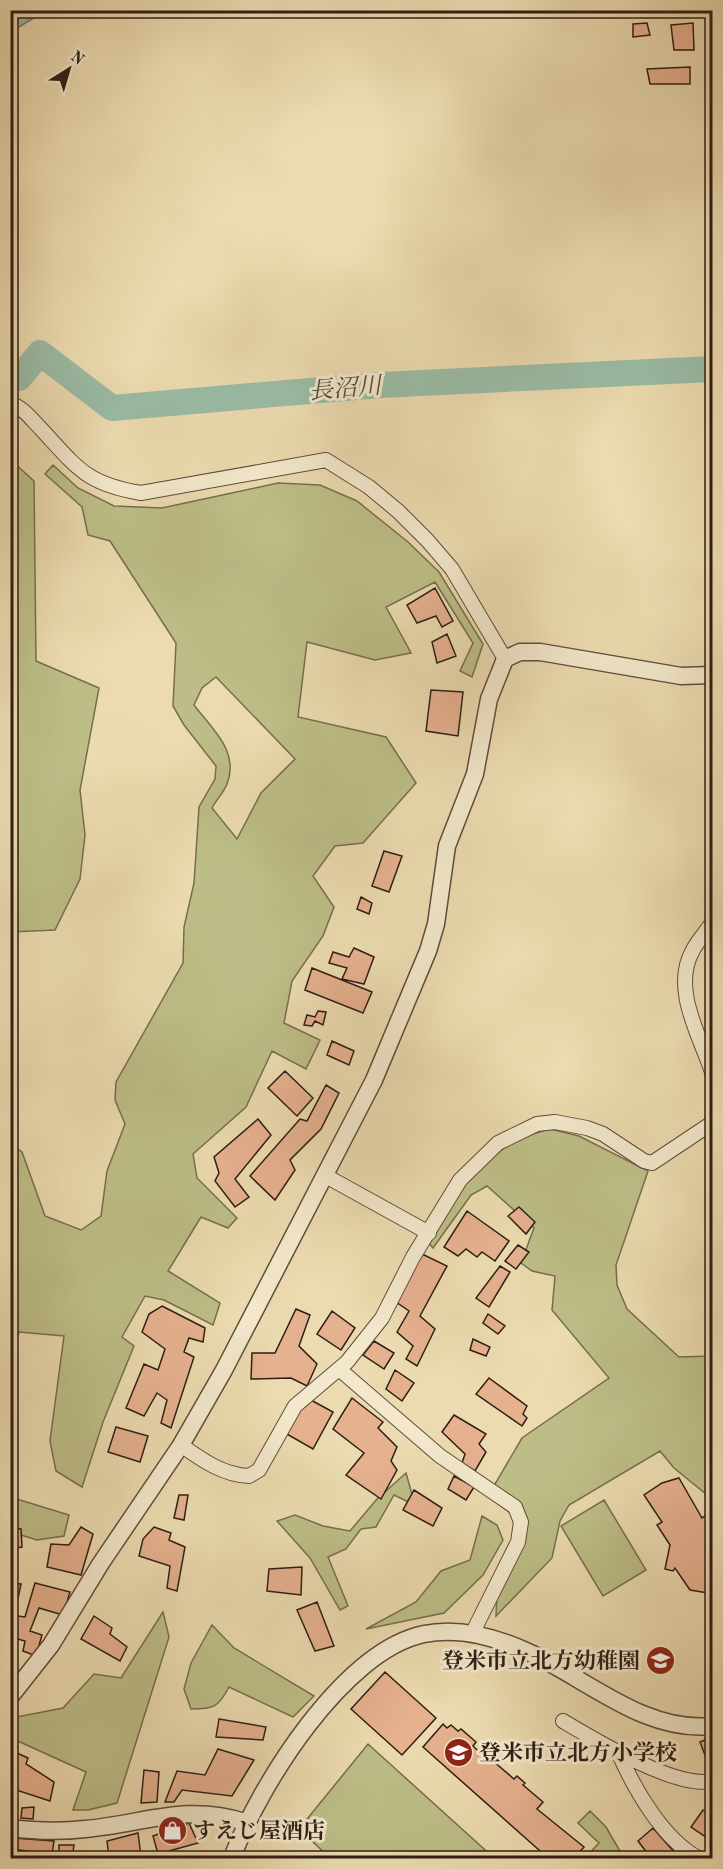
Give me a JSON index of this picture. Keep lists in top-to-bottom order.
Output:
{
  "water": ["長沼川"],
  "places": {
    "school or university": ["登米市立北方幼稚園", "登米市立北方小学校"],
    "shop": ["すえじ屋酒店"]
  },
  "north": "top right"
}
